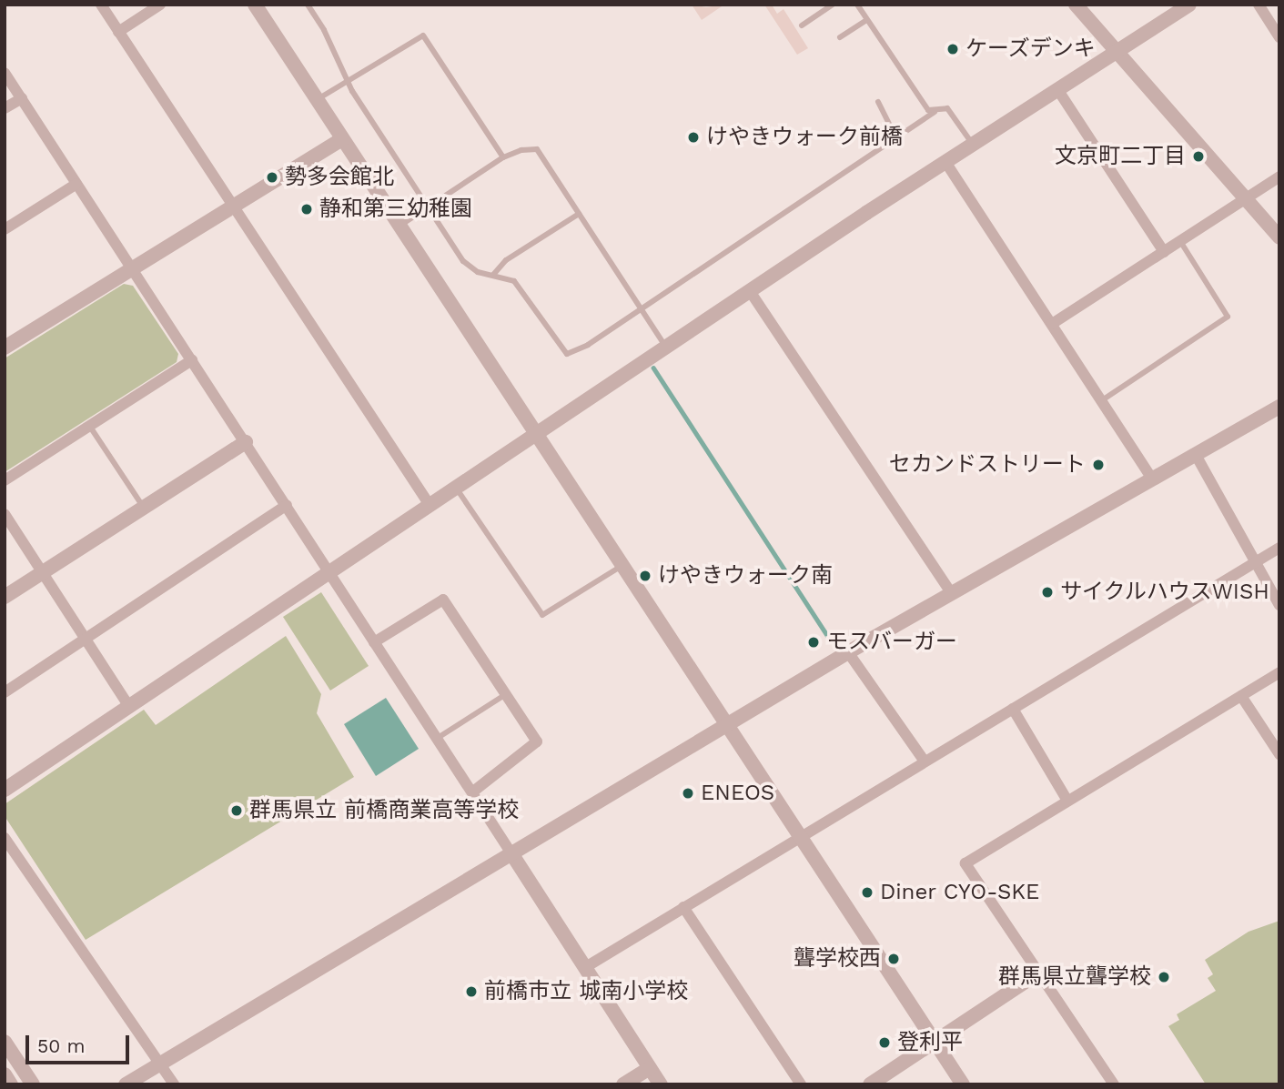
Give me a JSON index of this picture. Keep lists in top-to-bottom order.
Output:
{
  "places": [
    "ケーズデンキ",
    "けやきウォーク前橋",
    "文京町二丁目",
    "勢多会館北",
    "静和第三幼稚園",
    "セカンドストリート",
    "けやきウォーク南",
    "サイクルハウスWISH",
    "モスバーガー",
    "ENEOS",
    "群馬県立 前橋商業高等学校",
    "Diner CYO-SKE",
    "聾学校西",
    "群馬県立聾学校",
    "前橋市立 城南小学校",
    "登利平"
  ],
  "scale_bar": "50 m"
}
